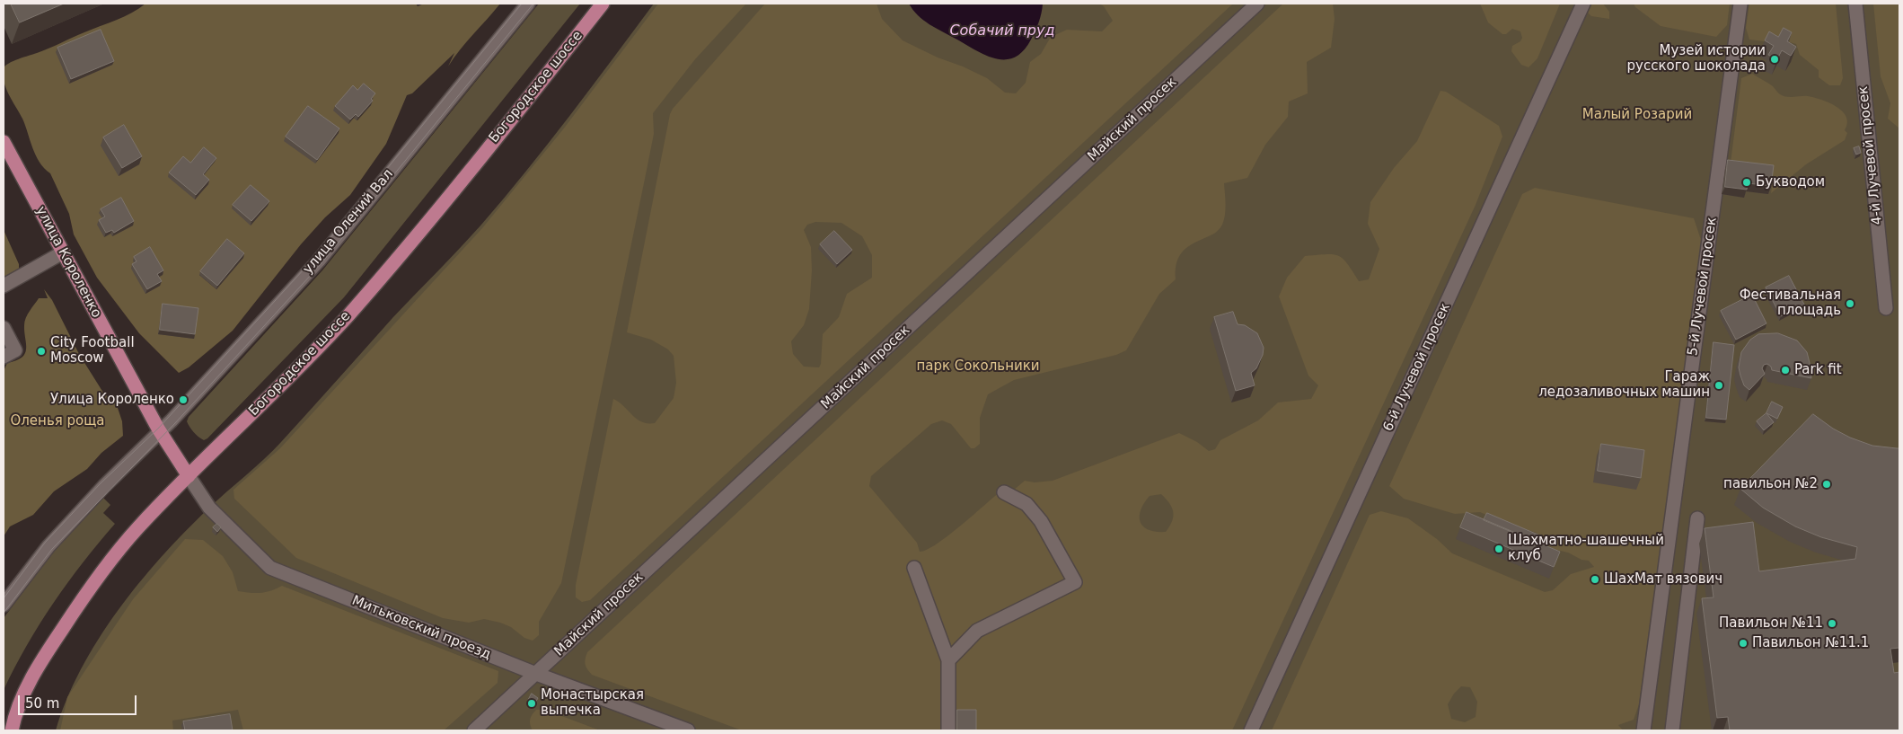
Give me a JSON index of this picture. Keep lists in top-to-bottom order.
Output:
{
  "streets": {
    "main road": ["Богородское шоссе", "улица Короленко"],
    "street": [
      "Майский просек",
      "4-й Лучевой просек",
      "улица Олений Вал",
      "5-й Лучевой просек",
      "6-й Лучевой просек",
      "Митьковский проезд"
    ]
  },
  "crossings": [
    ["Богородское шоссе", "улица Короленко"],
    ["Богородское шоссе", "Митьковский проезд"],
    ["Майский просек", "Митьковский проезд"],
    ["улица Олений Вал", "улица Короленко"],
    ["улица Короленко", "Митьковский проезд"]
  ],
  "water": ["Собачий пруд"],
  "parks": ["Малый Розарий", "парк Сокольники", "Оленья роща"],
  "places": [
    "Музей истории русского шоколада",
    "Букводом",
    "Фестивальная площадь",
    "City Football Moscow",
    "Park fit",
    "Гараж ледозаливочных машин",
    "Улица Короленко",
    "павильон №2",
    "Шахматно-шашечный клуб",
    "ШахМат вязович",
    "Павильон №11",
    "Павильон №11.1",
    "Монастырская выпечка"
  ],
  "scale_bar": "50 m"
}
